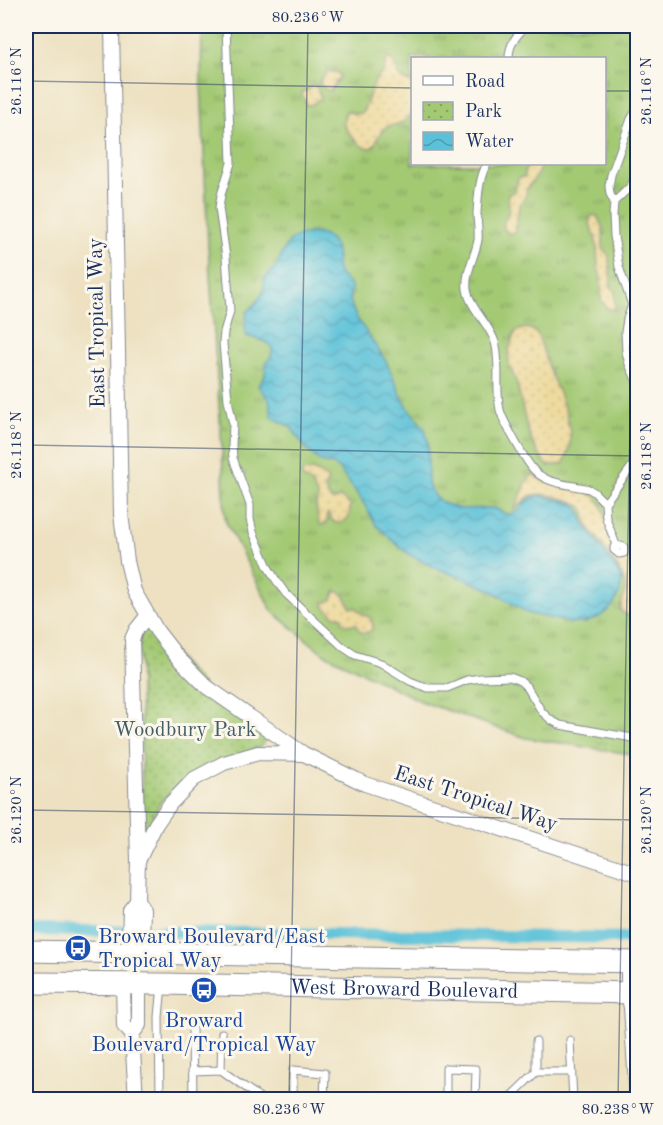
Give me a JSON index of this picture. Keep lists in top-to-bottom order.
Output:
{
  "streets": {
    "main road": ["West Broward Boulevard"],
    "street": ["East Tropical Way"]
  },
  "crossings": [
    ["East Tropical Way", "West Broward Boulevard"]
  ],
  "parks": ["Woodbury Park"],
  "places": {
    "bus stop": ["Broward Boulevard/East Tropical Way", "Broward Boulevard/Tropical Way"]
  },
  "legend": ["Road", "Park", "Water"],
  "coordinates": [
    "80.236°W",
    "26.116°N",
    "26.118°N",
    "26.120°N",
    "80.238°W"
  ]
}
